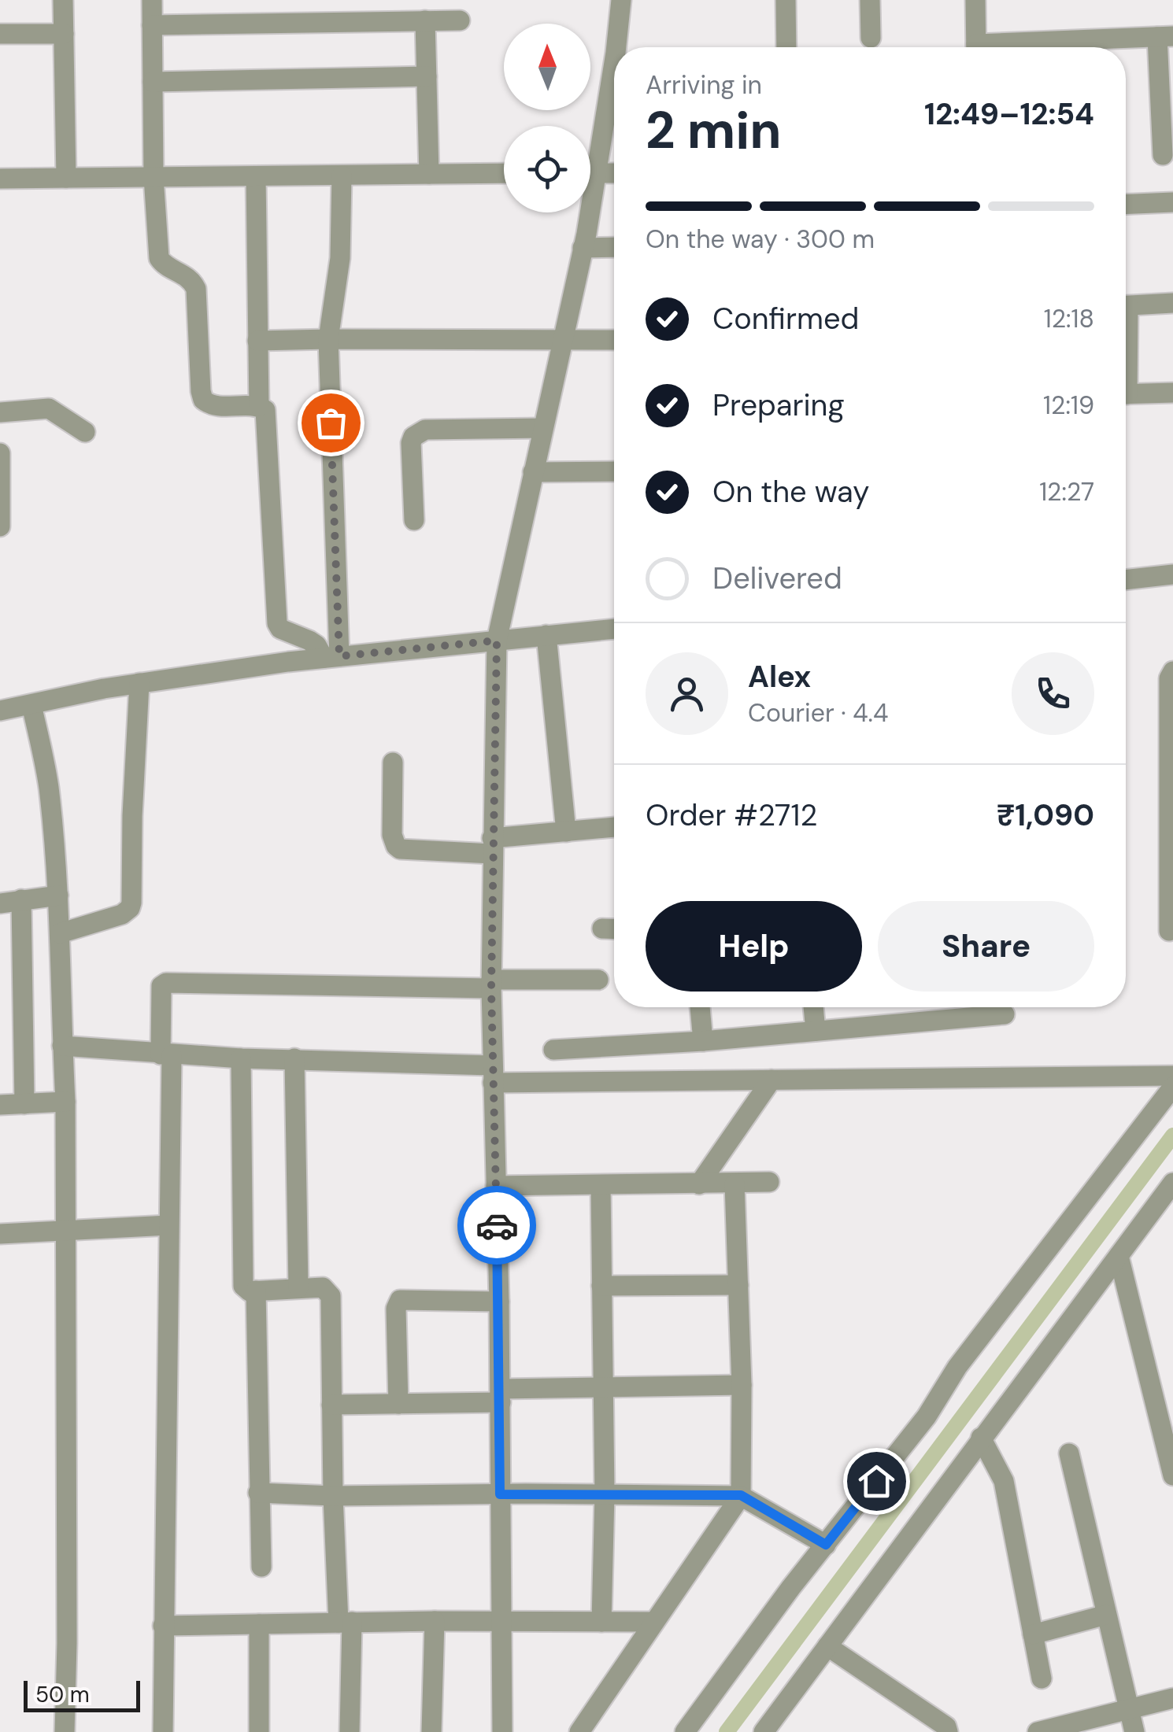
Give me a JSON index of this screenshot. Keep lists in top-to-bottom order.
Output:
{
  "scale_bar": "50 m",
  "north": "top",
  "page": {
    "heading": ["2 min", "Arriving in", "12:49–12:54"],
    "panel": [
      "Alex",
      "Courier · 4.4",
      "Order #2712",
      "₹1,090"
    ],
    "bar": "On the way · 300 m",
    "list": [
      ["Confirmed", "12:18"],
      ["Preparing", "12:19"],
      ["On the way", "12:27"],
      "Delivered"
    ],
    "buttons": ["Help", "Share"],
    "scale": "50 m"
  }
}
